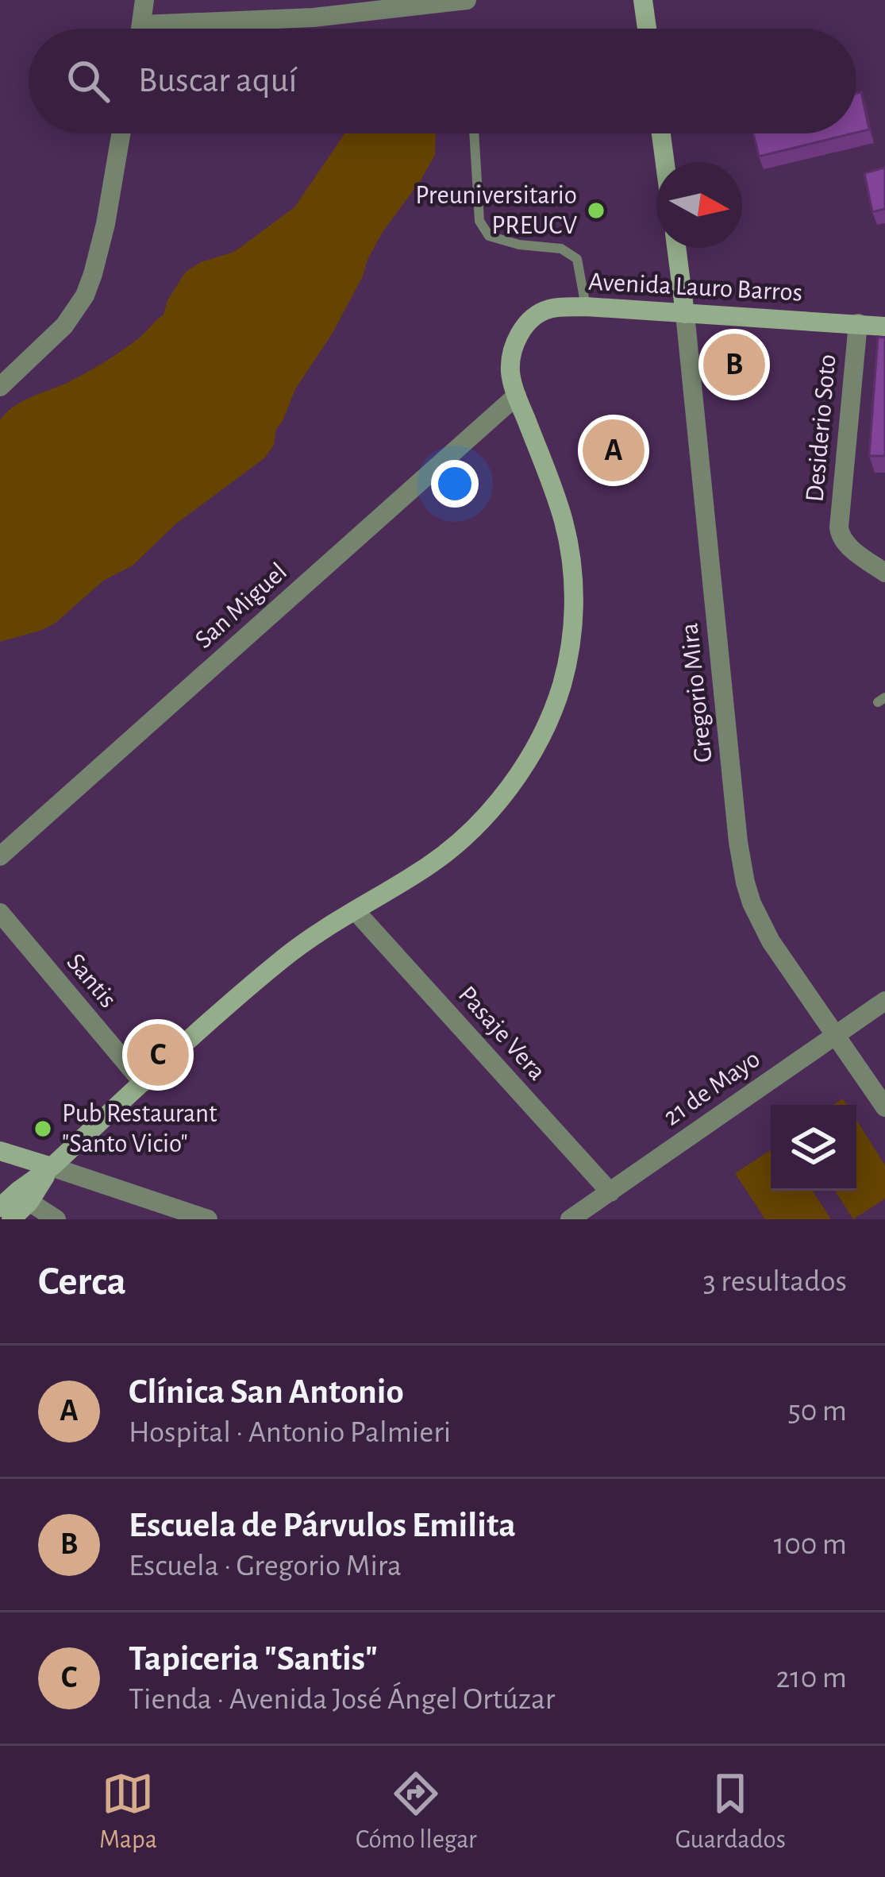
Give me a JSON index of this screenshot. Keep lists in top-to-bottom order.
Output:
{
  "streets": {
    "main road": ["Avenida Lauro Barros", "Gregorio Mira"],
    "street": [
      "Desiderio Soto",
      "San Miguel",
      "Santis",
      "Pasaje Vera",
      "21 de Mayo"
    ]
  },
  "crossings": [
    ["Avenida Lauro Barros", "Desiderio Soto"],
    ["Avenida Lauro Barros", "San Miguel"],
    ["Avenida Lauro Barros", "Gregorio Mira"],
    ["Avenida Lauro Barros", "Santis"],
    ["Avenida Lauro Barros", "Pasaje Vera"],
    ["Gregorio Mira", "21 de Mayo"],
    ["Pasaje Vera", "21 de Mayo"]
  ],
  "places": ["Preuniversitario PREUCV", "Pub Restaurant \"Santo Vicio\""],
  "north": "right",
  "page": {
    "search": "Buscar aquí",
    "pins": ["B", "A", "C"],
    "heading": ["Cerca", "3 resultados"],
    "list": [
      {
        "mark": "A",
        "name": "Clínica San Antonio",
        "note": "Hospital · Antonio Palmieri",
        "value": "50 m"
      },
      {
        "mark": "B",
        "name": "Escuela de Párvulos Emilita",
        "note": "Escuela · Gregorio Mira",
        "value": "100 m"
      },
      {
        "mark": "C",
        "name": "Tapiceria \"Santis\"",
        "note": "Tienda · Avenida José Ángel Ortúzar",
        "value": "210 m"
      }
    ],
    "nav": ["Mapa", "Cómo llegar", "Guardados"]
  }
}
